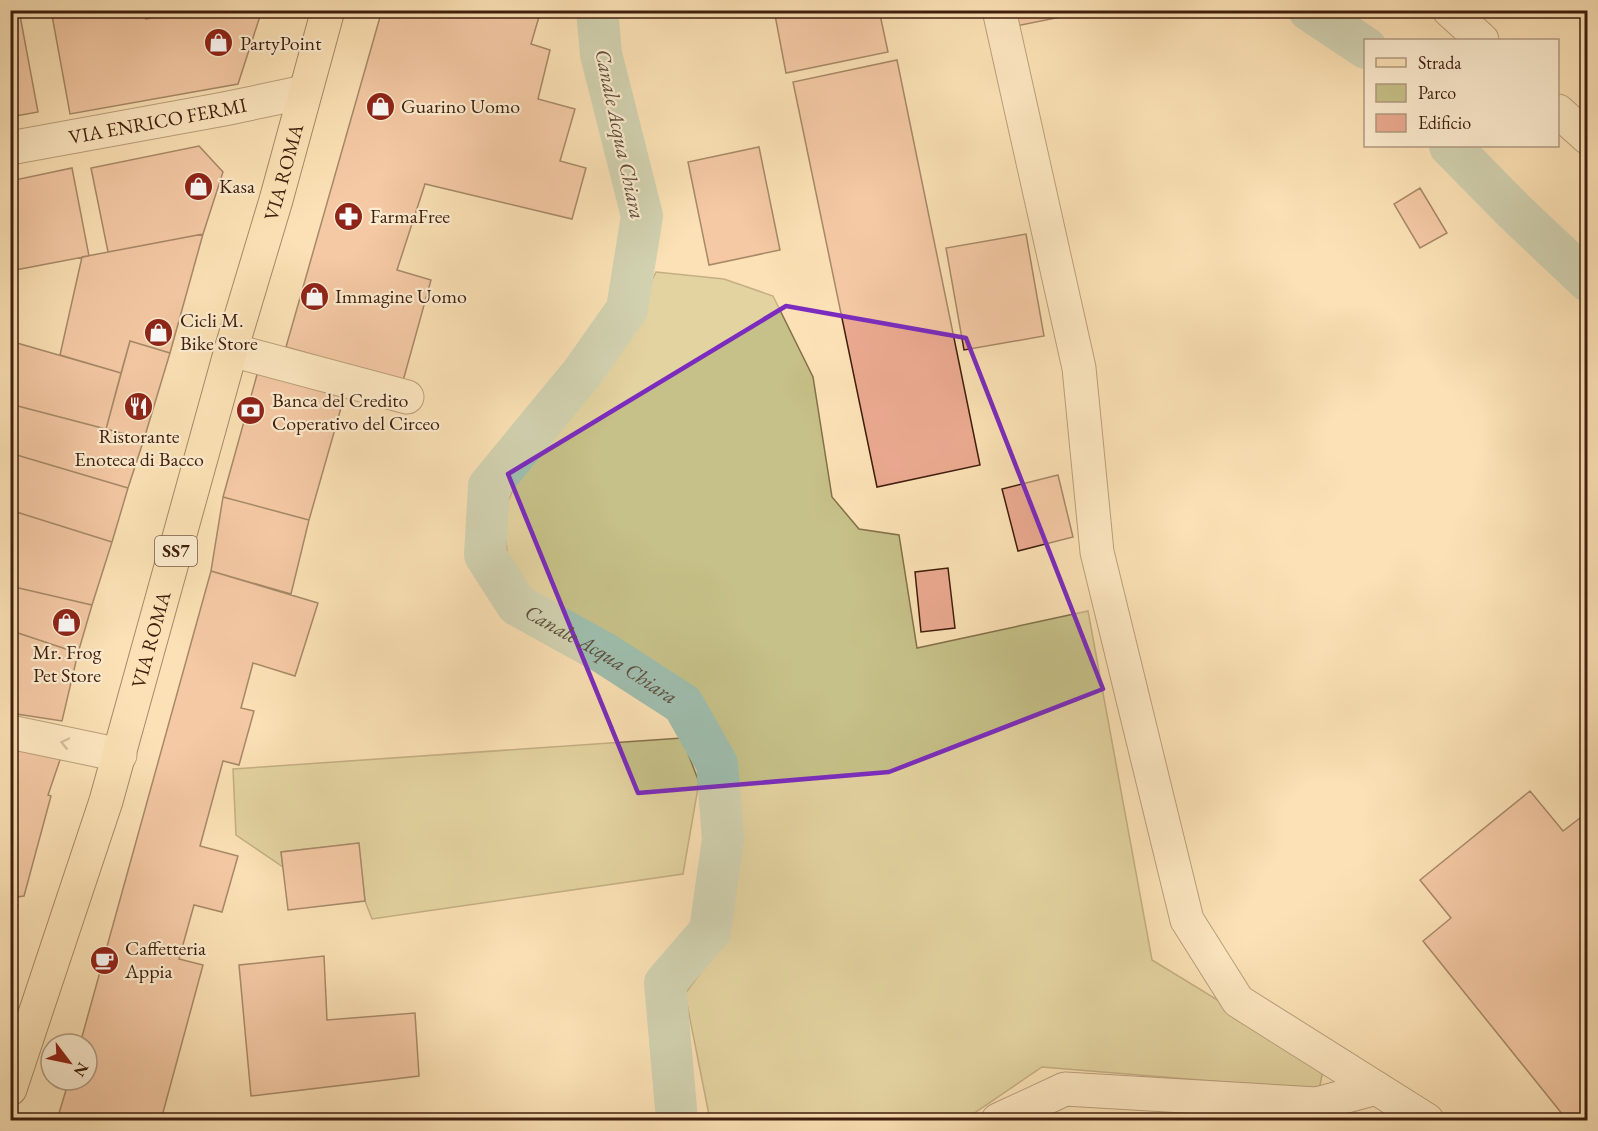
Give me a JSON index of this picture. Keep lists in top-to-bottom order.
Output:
{
  "streets": {
    "main road": ["VIA ROMA", "SS7"],
    "street": ["VIA ENRICO FERMI"]
  },
  "crossings": [
    ["VIA ENRICO FERMI", "VIA ROMA"]
  ],
  "water": ["Canale Acqua Chiara"],
  "places": {
    "shop": [
      "PartyPoint",
      "Guarino Uomo",
      "Kasa",
      "Immagine Uomo",
      "Cicli M. Bike Store",
      "Mr. Frog Pet Store"
    ],
    "pharmacy": ["FarmaFree"],
    "restaurant": ["Ristorante Enoteca di Bacco"],
    "bank": ["Banca del Credito Coperativo del Circeo"],
    "cafe": ["Caffetteria Appia"]
  },
  "legend": ["Strada", "Parco", "Edificio"],
  "north": "bottom right"
}
